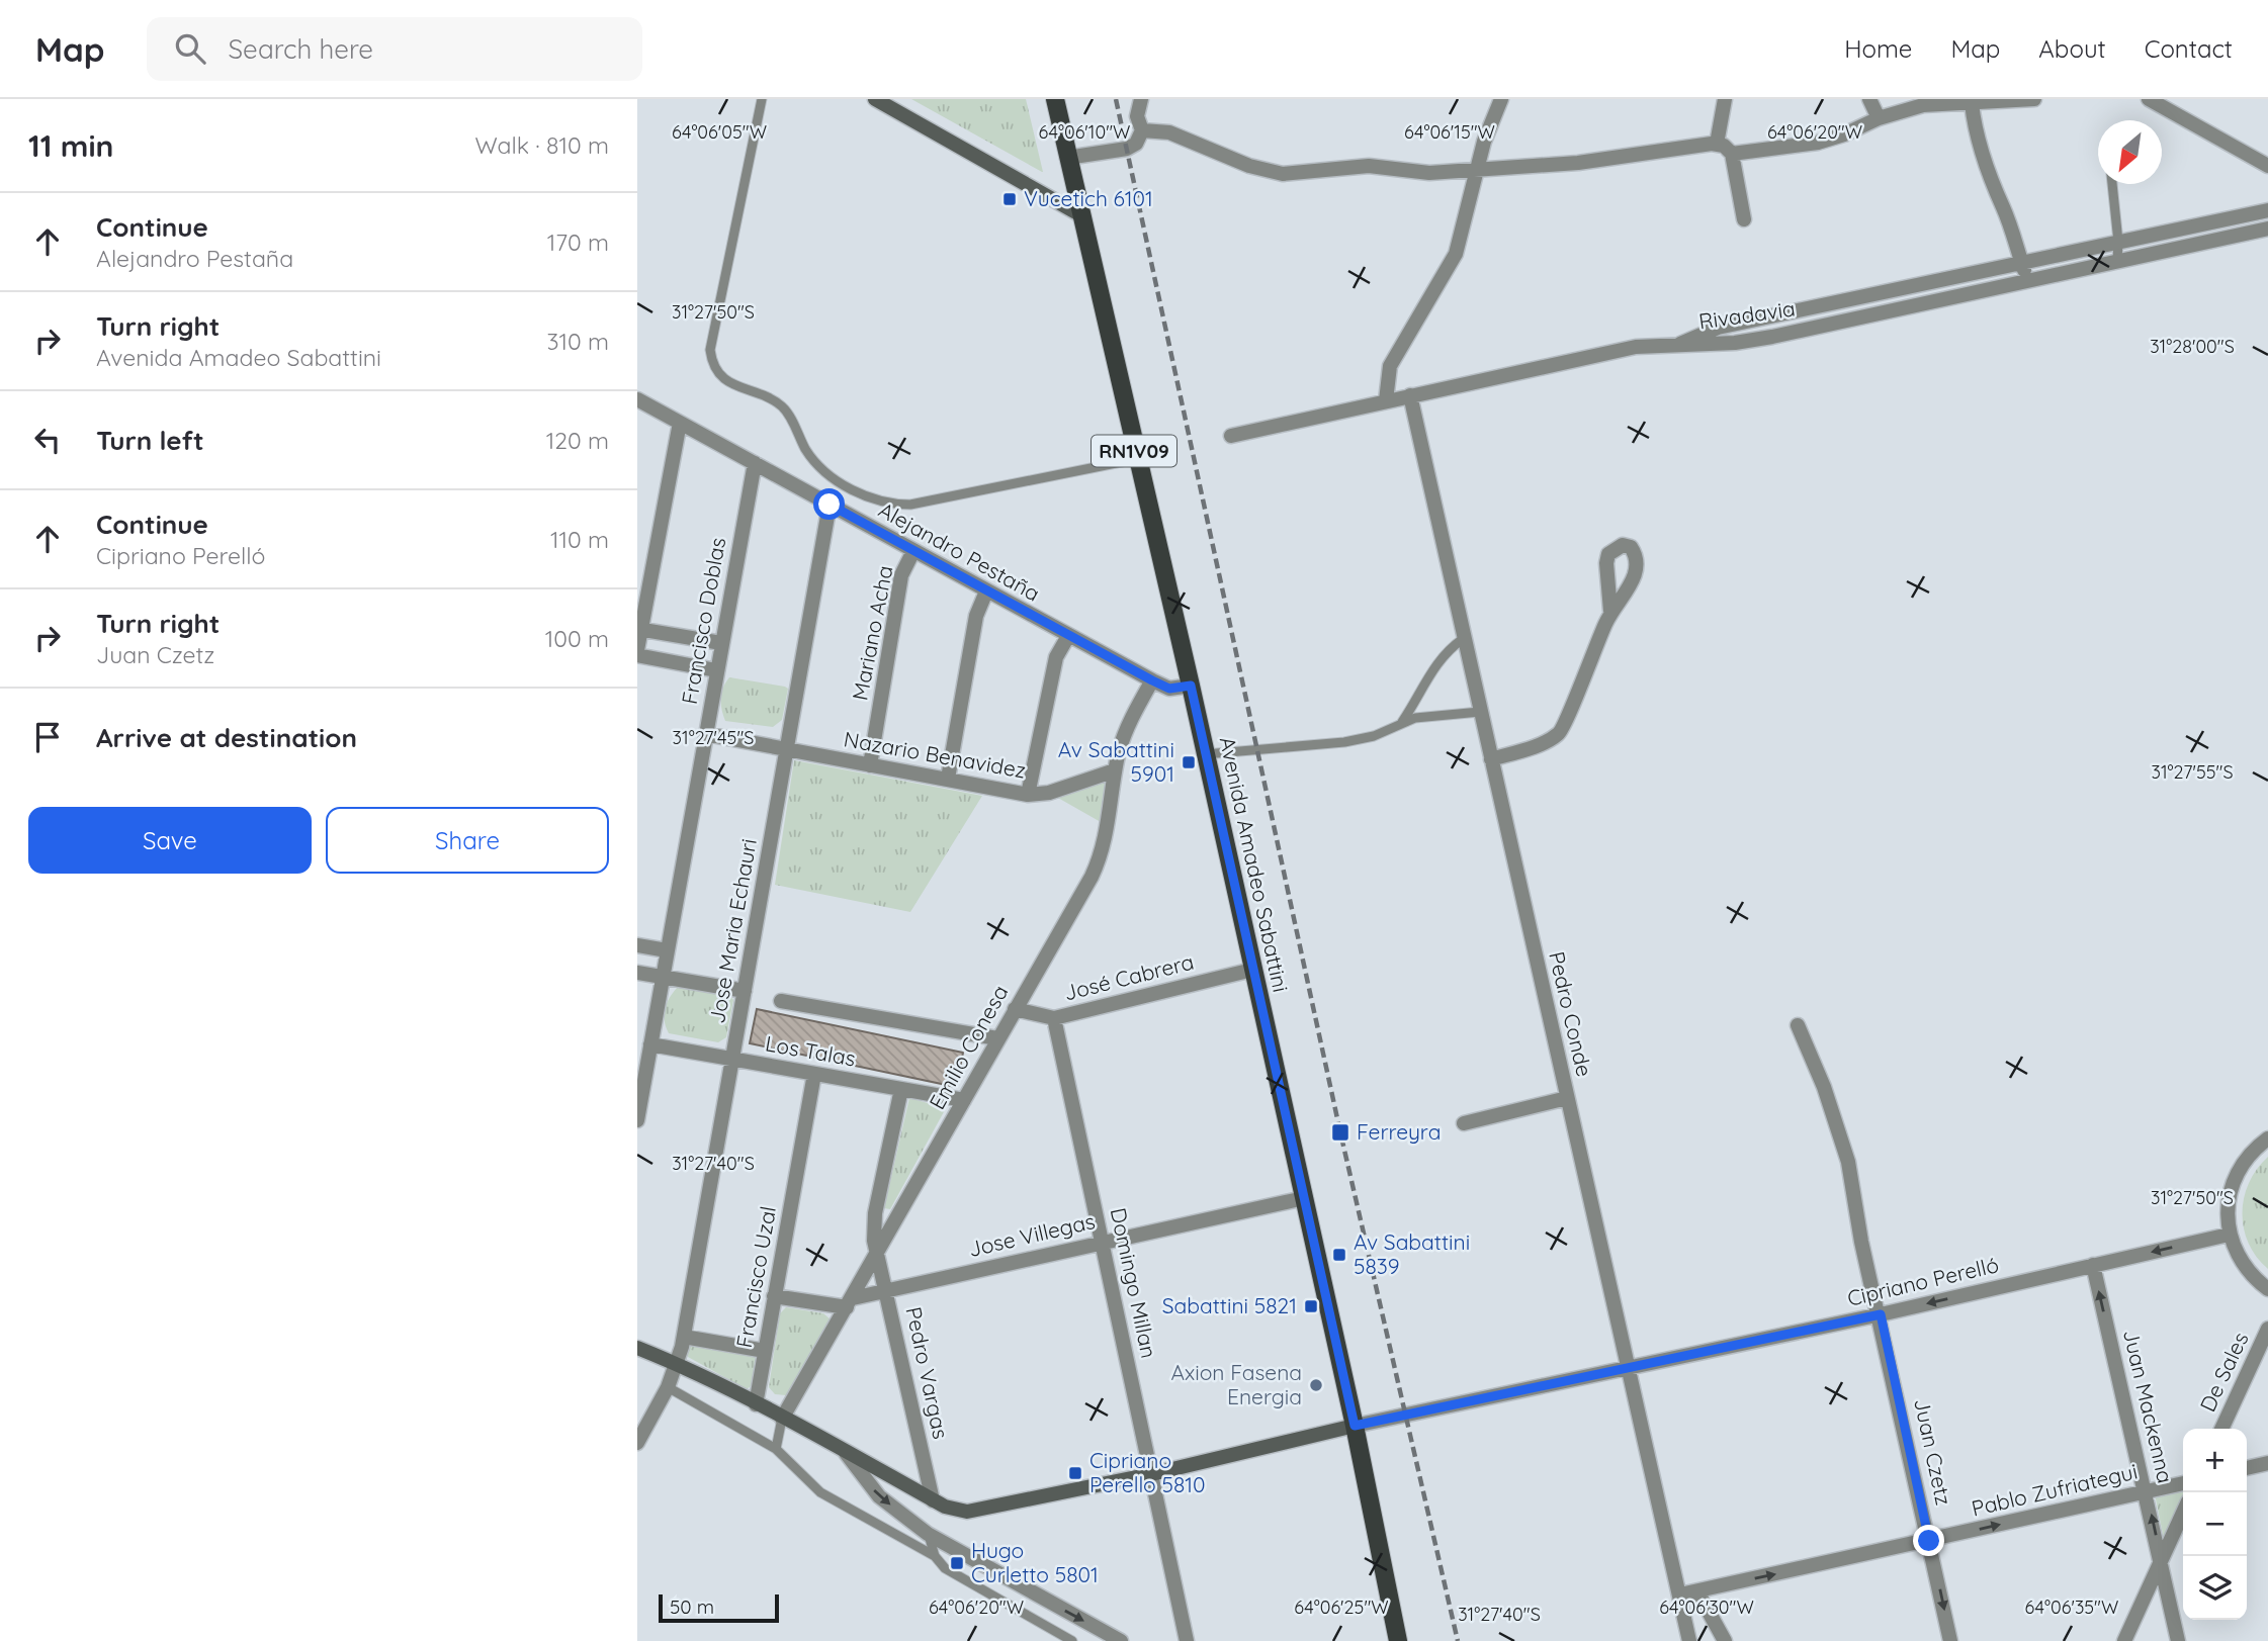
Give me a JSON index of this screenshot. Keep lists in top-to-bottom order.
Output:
{
  "streets": {
    "main road": ["RN1V09", "Avenida Amadeo Sabattini"],
    "street": [
      "Rivadavia",
      "Alejandro Pestaña",
      "Francisco Doblas",
      "Mariano Acha",
      "Nazario Benavidez",
      "Jose Maria Echauri",
      "José Cabrera",
      "Pedro Conde",
      "Emilio Conesa",
      "Los Talas",
      "Jose Villegas",
      "Francisco Uzal",
      "Cipriano Perelló",
      "Domingo Millan",
      "De Sales",
      "Pedro Vargas",
      "Juan Mackenna",
      "Juan Czetz",
      "Pablo Zufriategui"
    ]
  },
  "crossings": [
    ["Rivadavia", "Pedro Conde"],
    ["Alejandro Pestaña", "Francisco Doblas"],
    ["Alejandro Pestaña", "Mariano Acha"],
    ["Alejandro Pestaña", "Avenida Amadeo Sabattini"],
    ["Alejandro Pestaña", "Jose Maria Echauri"],
    ["Alejandro Pestaña", "Emilio Conesa"],
    ["Francisco Doblas", "Nazario Benavidez"],
    ["Francisco Doblas", "Los Talas"],
    ["Mariano Acha", "Nazario Benavidez"],
    ["Nazario Benavidez", "Jose Maria Echauri"],
    ["Nazario Benavidez", "Emilio Conesa"],
    ["Avenida Amadeo Sabattini", "José Cabrera"],
    ["Avenida Amadeo Sabattini", "Jose Villegas"],
    ["Avenida Amadeo Sabattini", "Cipriano Perelló"],
    ["Jose Maria Echauri", "Los Talas"],
    ["José Cabrera", "Emilio Conesa"],
    ["José Cabrera", "Domingo Millan"],
    ["Pedro Conde", "Cipriano Perelló"],
    ["Pedro Conde", "Pablo Zufriategui"],
    ["Emilio Conesa", "Los Talas"],
    ["Emilio Conesa", "Jose Villegas"],
    ["Emilio Conesa", "Pedro Vargas"],
    ["Los Talas", "Francisco Uzal"],
    ["Los Talas", "Pedro Vargas"],
    ["Jose Villegas", "Francisco Uzal"],
    ["Jose Villegas", "Domingo Millan"],
    ["Jose Villegas", "Pedro Vargas"],
    ["Cipriano Perelló", "Juan Mackenna"],
    ["Cipriano Perelló", "Juan Czetz"],
    ["Juan Mackenna", "Pablo Zufriategui"],
    ["Juan Czetz", "Pablo Zufriategui"]
  ],
  "one_way": ["Cipriano Perelló", "Juan Mackenna", "Pablo Zufriategui"],
  "places": {
    "transit": [
      "Vucetich 6101",
      "Av Sabattini 5901",
      "Ferreyra",
      "Av Sabattini 5839",
      "Sabattini 5821",
      "Cipriano Perello 5810",
      "Hugo Curletto 5801"
    ],
    "other": ["Axion Fasena Energia"]
  },
  "scale_bar": "50 m",
  "north": "bottom left",
  "page": {
    "header": "Map",
    "search": "Search here",
    "nav": [
      "Home",
      "Map",
      "About",
      "Contact"
    ],
    "heading": ["11 min", "Walk · 810 m"],
    "list": [
      ["Continue", "Alejandro Pestaña", "170 m"],
      ["Turn right", "Avenida Amadeo Sabattini", "310 m"],
      ["Turn left", "120 m"],
      ["Continue", "Cipriano Perelló", "110 m"],
      ["Turn right", "Juan Czetz", "100 m"],
      "Arrive at destination"
    ],
    "buttons": ["Save", "Share"],
    "map_buttons": ["+", "−"],
    "scale": "50 m"
  },
  "coordinates": [
    "64°06'05\"W",
    "64°06'10\"W",
    "64°06'15\"W",
    "64°06'20\"W",
    "31°27'50\"S",
    "31°28'00\"S",
    "31°27'45\"S",
    "31°27'55\"S",
    "31°27'40\"S",
    "64°06'25\"W",
    "64°06'30\"W",
    "64°06'35\"W"
  ]
}
